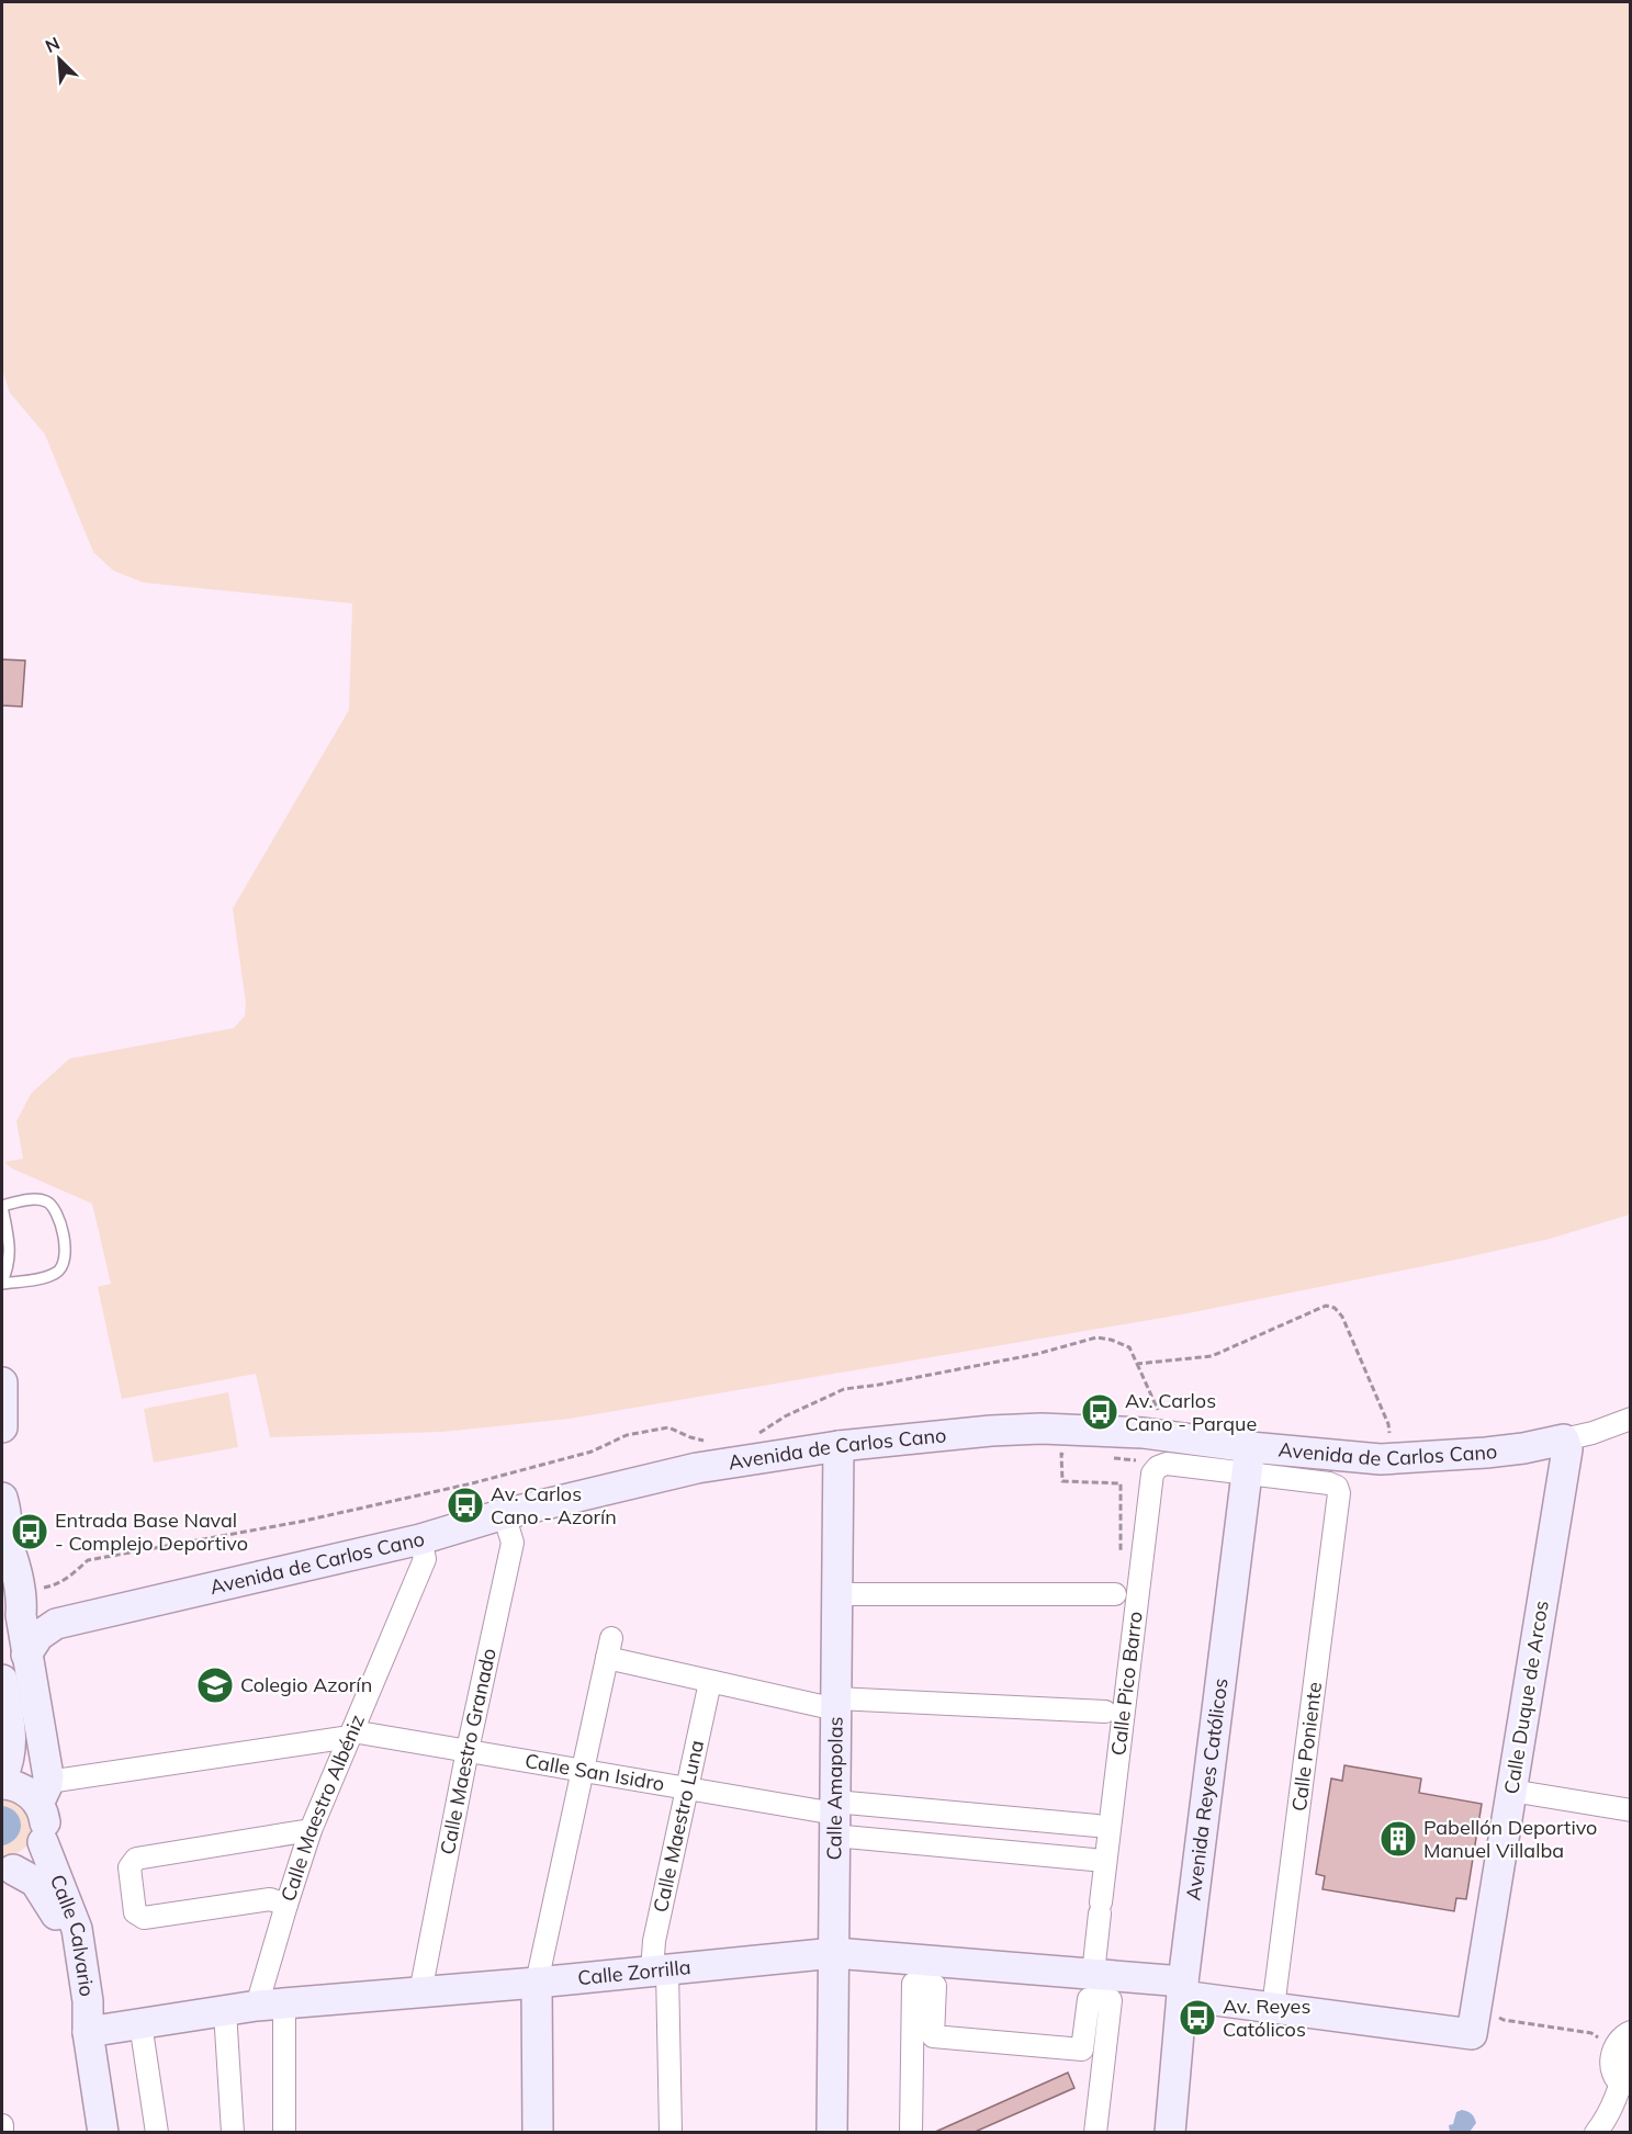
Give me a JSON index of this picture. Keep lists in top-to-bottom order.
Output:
{
  "streets": {
    "street": [
      "Avenida de Carlos Cano",
      "Calle Pico Barro",
      "Calle Duque de Arcos",
      "Calle Poniente",
      "Calle Maestro Granado",
      "Calle San Isidro",
      "Calle Amapolas",
      "Avenida Reyes Católicos",
      "Calle Maestro Albéniz",
      "Calle Maestro Luna",
      "Calle Calvario",
      "Calle Zorrilla"
    ]
  },
  "crossings": [
    ["Avenida de Carlos Cano", "Calle Pico Barro"],
    ["Avenida de Carlos Cano", "Calle Duque de Arcos"],
    ["Avenida de Carlos Cano", "Calle Poniente"],
    ["Avenida de Carlos Cano", "Calle Maestro Granado"],
    ["Avenida de Carlos Cano", "Calle Amapolas"],
    ["Avenida de Carlos Cano", "Avenida Reyes Católicos"],
    ["Avenida de Carlos Cano", "Calle Maestro Albéniz"],
    ["Avenida de Carlos Cano", "Calle Calvario"],
    ["Calle Pico Barro", "Calle Zorrilla"],
    ["Calle Duque de Arcos", "Calle Zorrilla"],
    ["Calle Poniente", "Calle Zorrilla"],
    ["Calle Maestro Granado", "Calle San Isidro"],
    ["Calle Maestro Granado", "Calle Zorrilla"],
    ["Calle San Isidro", "Calle Amapolas"],
    ["Calle San Isidro", "Calle Maestro Albéniz"],
    ["Calle San Isidro", "Calle Maestro Luna"],
    ["Calle San Isidro", "Calle Calvario"],
    ["Calle Amapolas", "Calle Zorrilla"],
    ["Avenida Reyes Católicos", "Calle Zorrilla"],
    ["Calle Maestro Albéniz", "Calle Zorrilla"],
    ["Calle Maestro Luna", "Calle Zorrilla"],
    ["Calle Calvario", "Calle Zorrilla"]
  ],
  "places": {
    "bus stop": [
      "Av. Carlos Cano - Parque",
      "Av. Carlos Cano - Azorín",
      "Entrada Base Naval - Complejo Deportivo",
      "Av. Reyes Católicos"
    ],
    "school or university": ["Colegio Azorín"],
    "building": ["Pabellón Deportivo Manuel Villalba"]
  },
  "north": "top left"
}
